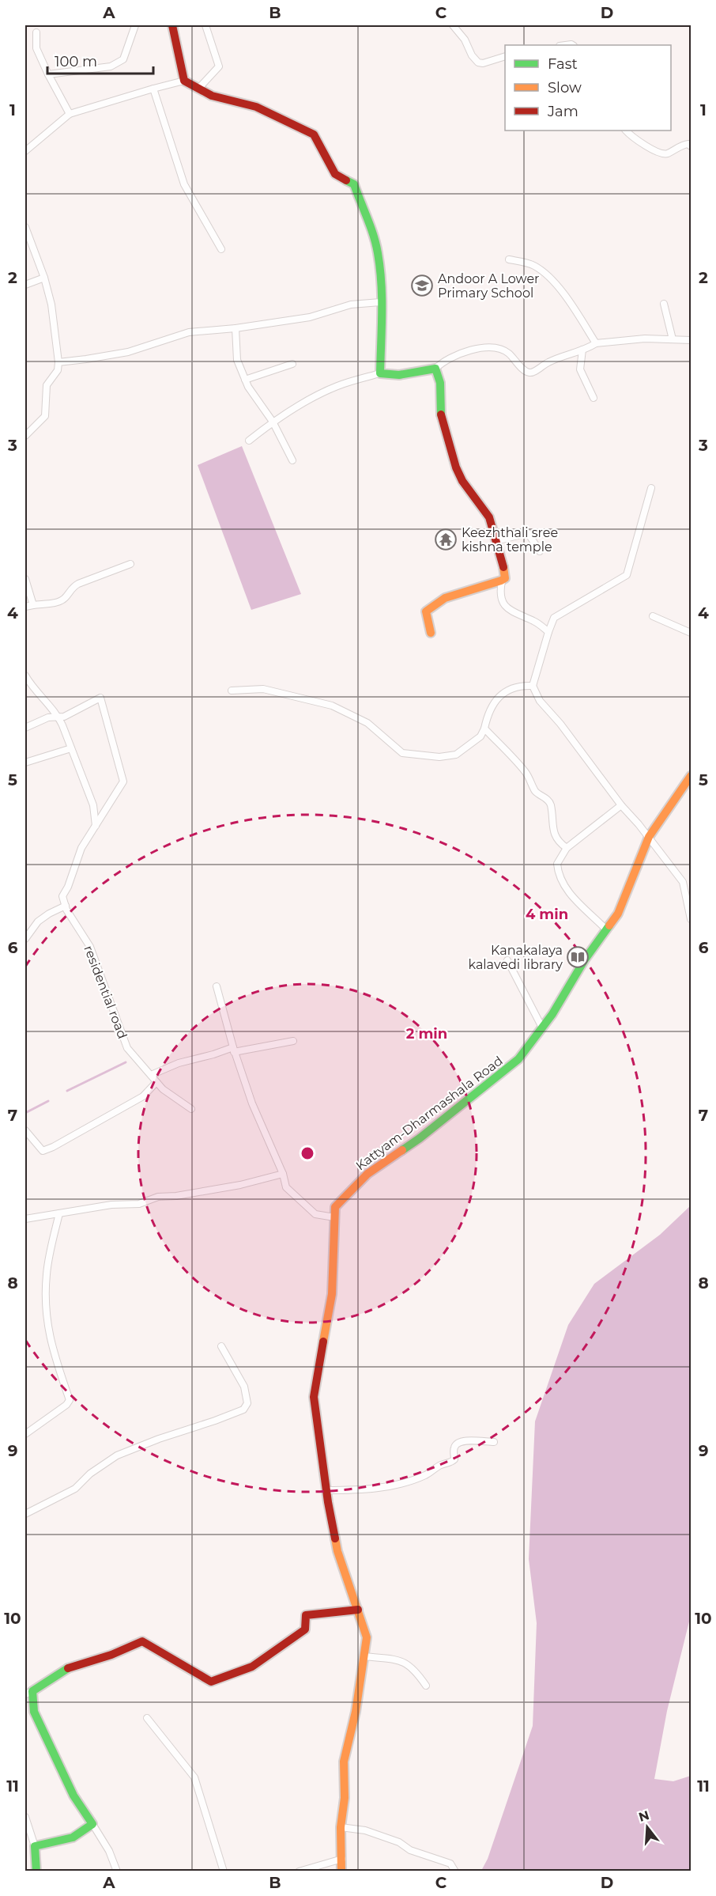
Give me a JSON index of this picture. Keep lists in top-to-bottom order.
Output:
{
  "streets": {
    "street": ["residential road", "Kattyam-Dharmashala Road"]
  },
  "places": {
    "school or university": ["Andoor A Lower Primary School"],
    "temple": ["Keezhthali sree kishna temple"],
    "library": ["Kanakalaya kalavedi library"]
  },
  "legend": ["Fast", "Slow", "Jam"],
  "scale_bar": "100 m",
  "north": "top",
  "grid": {
    "columns": [
      "A",
      "B",
      "C",
      "D"
    ],
    "rows": [
      "1",
      "2",
      "3",
      "4",
      "5",
      "6",
      "7",
      "8",
      "9",
      "10",
      "11"
    ]
  },
  "rings": ["4 min", "2 min"]
}
